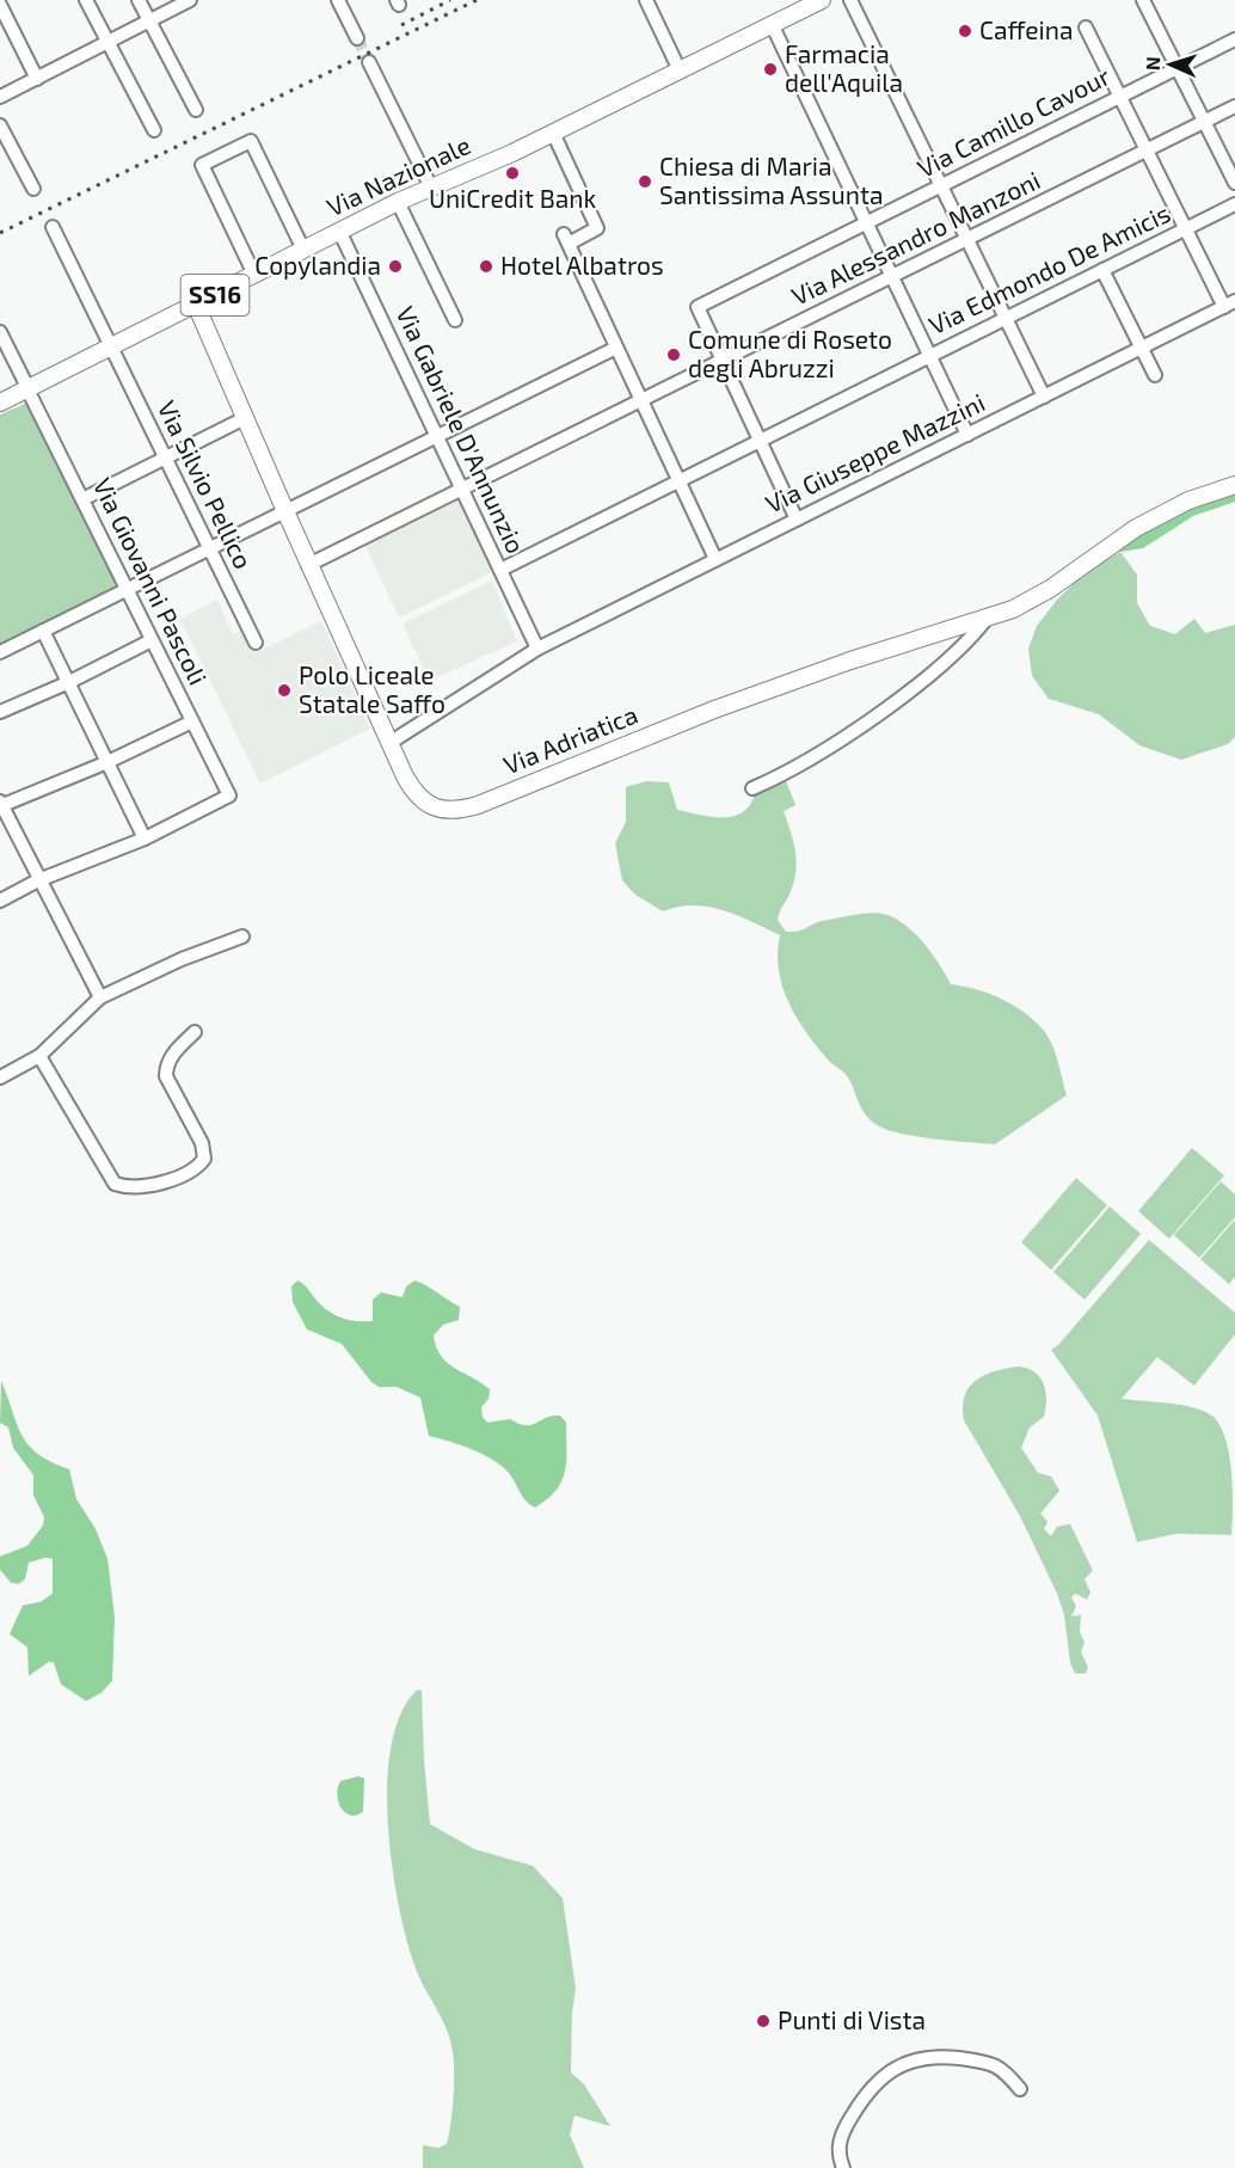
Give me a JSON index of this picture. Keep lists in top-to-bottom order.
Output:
{
  "streets": {
    "main road": ["Via Nazionale", "SS16", "Via Adriatica"],
    "street": [
      "Via Camillo Cavour",
      "Via Alessandro Manzoni",
      "Via Edmondo De Amicis",
      "Via Gabriele D'Annunzio",
      "Via Giuseppe Mazzini",
      "Via Silvio Pellico",
      "Via Giovanni Pascoli"
    ]
  },
  "crossings": [
    ["Via Camillo Cavour", "Via Alessandro Manzoni"],
    ["Via Nazionale", "Via Gabriele D'Annunzio"],
    ["Via Nazionale", "Via Silvio Pellico"],
    ["Via Nazionale", "Via Giovanni Pascoli"],
    ["Via Nazionale", "Via Adriatica"],
    ["Via Alessandro Manzoni", "Via Gabriele D'Annunzio"],
    ["Via Alessandro Manzoni", "Via Adriatica"],
    ["Via Edmondo De Amicis", "Via Gabriele D'Annunzio"],
    ["Via Gabriele D'Annunzio", "Via Giuseppe Mazzini"],
    ["Via Giuseppe Mazzini", "Via Adriatica"]
  ],
  "places": [
    "Caffeina",
    "Farmacia dell'Aquila",
    "UniCredit Bank",
    "Chiesa di Maria Santissima Assunta",
    "Copylandia",
    "Hotel Albatros",
    "Comune di Roseto degli Abruzzi",
    "Polo Liceale Statale Saffo",
    "Punti di Vista"
  ],
  "north": "left"
}
